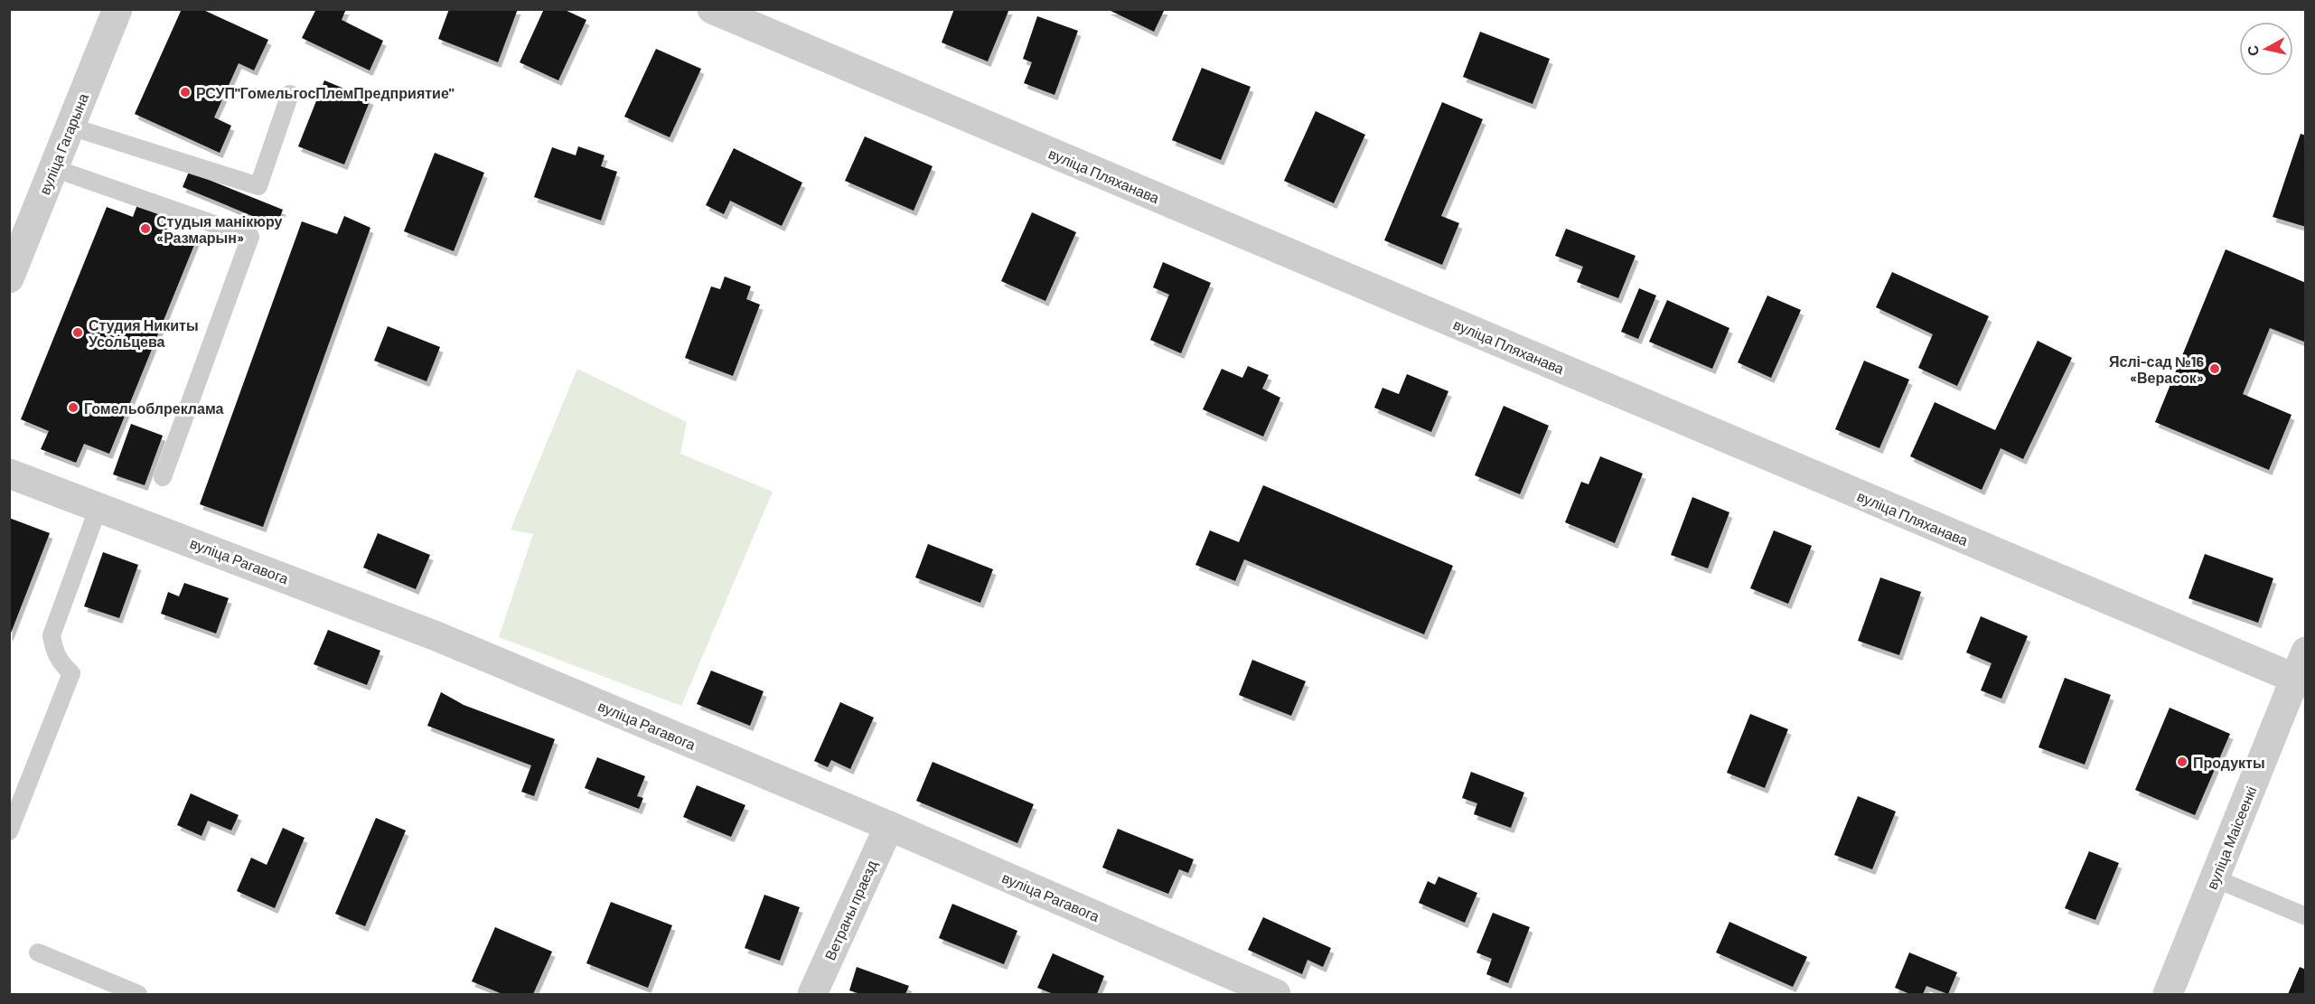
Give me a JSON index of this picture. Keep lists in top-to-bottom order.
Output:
{
  "streets": {
    "street": [
      "вуліца Гагарына",
      "вуліца Пляханава",
      "вуліца Рагавога",
      "вуліца Маісеенкі",
      "Ветраны праезд"
    ]
  },
  "crossings": [
    ["вуліца Пляханава", "вуліца Маісеенкі"],
    ["вуліца Рагавога", "Ветраны праезд"]
  ],
  "places": [
    "РСУП\"ГомельгосПлемПредприятие\"",
    "Студыя манікюру «Размарын»",
    "Студия Никиты Усольцева",
    "Яслі-сад №16 «Верасок»",
    "Гомельоблреклама",
    "Продукты"
  ],
  "north": "left"
}
